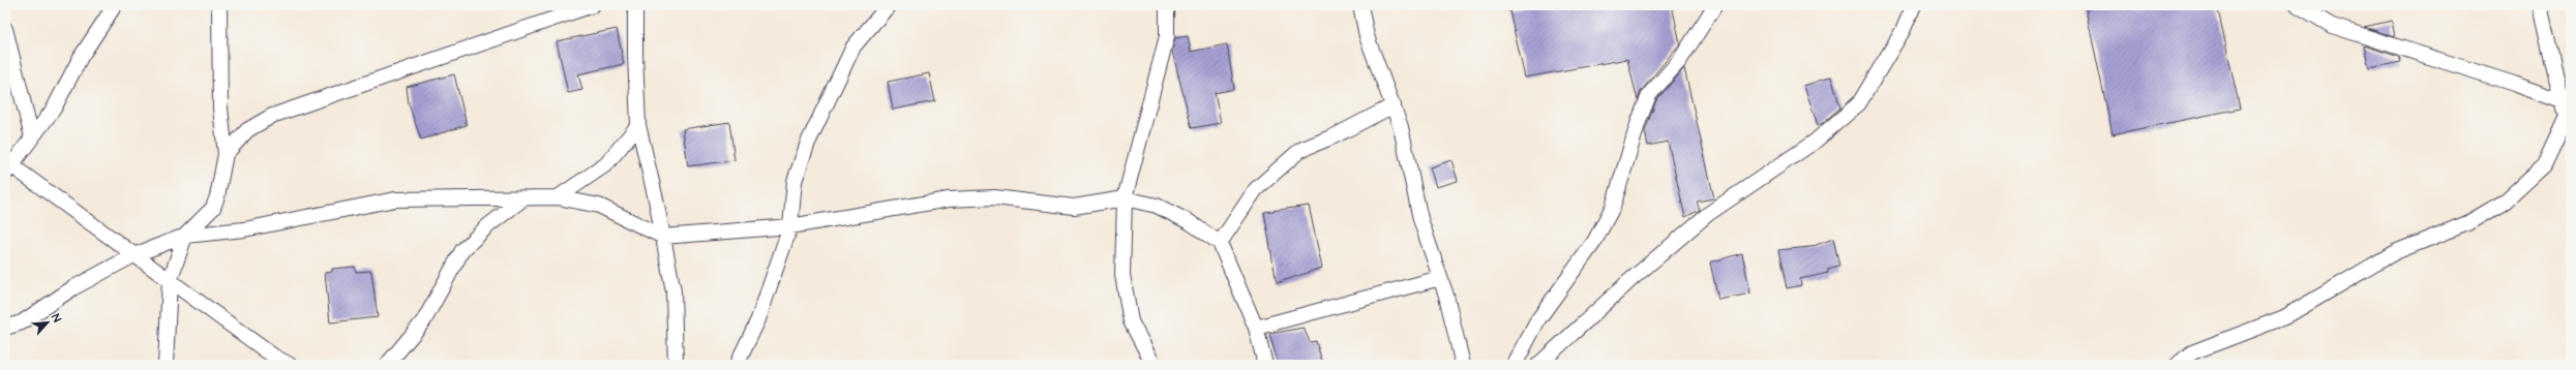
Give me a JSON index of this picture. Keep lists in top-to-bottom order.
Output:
{
  "north": "top right"
}
